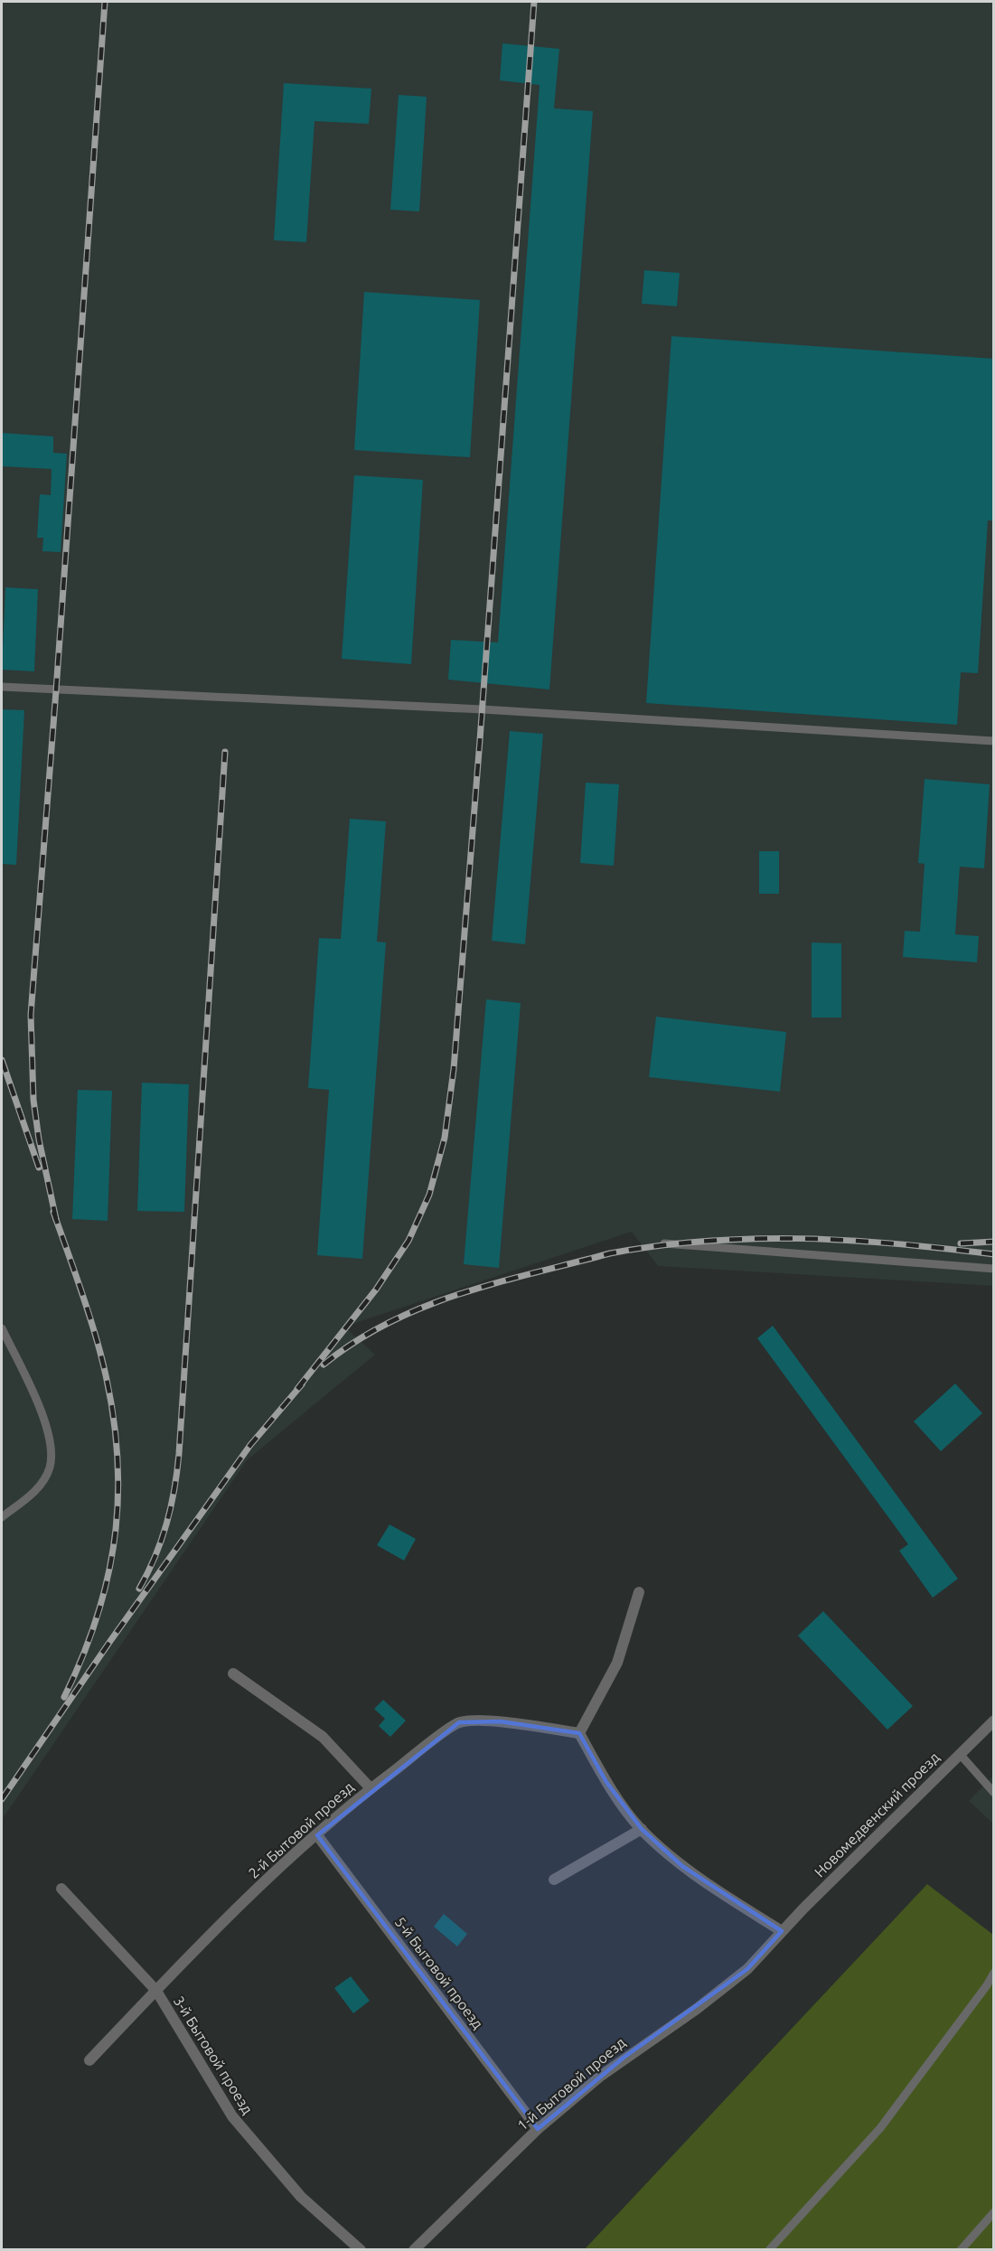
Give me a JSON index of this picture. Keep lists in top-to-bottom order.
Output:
{
  "streets": {
    "street": [
      "Новомедвенский проезд",
      "2-й Бытовой проезд",
      "5-й Бытовой проезд",
      "3-й Бытовой проезд",
      "1-й Бытовой проезд"
    ]
  },
  "crossings": [
    ["Новомедвенский проезд", "1-й Бытовой проезд"],
    ["2-й Бытовой проезд", "5-й Бытовой проезд"],
    ["2-й Бытовой проезд", "3-й Бытовой проезд"],
    ["5-й Бытовой проезд", "1-й Бытовой проезд"]
  ]
}
